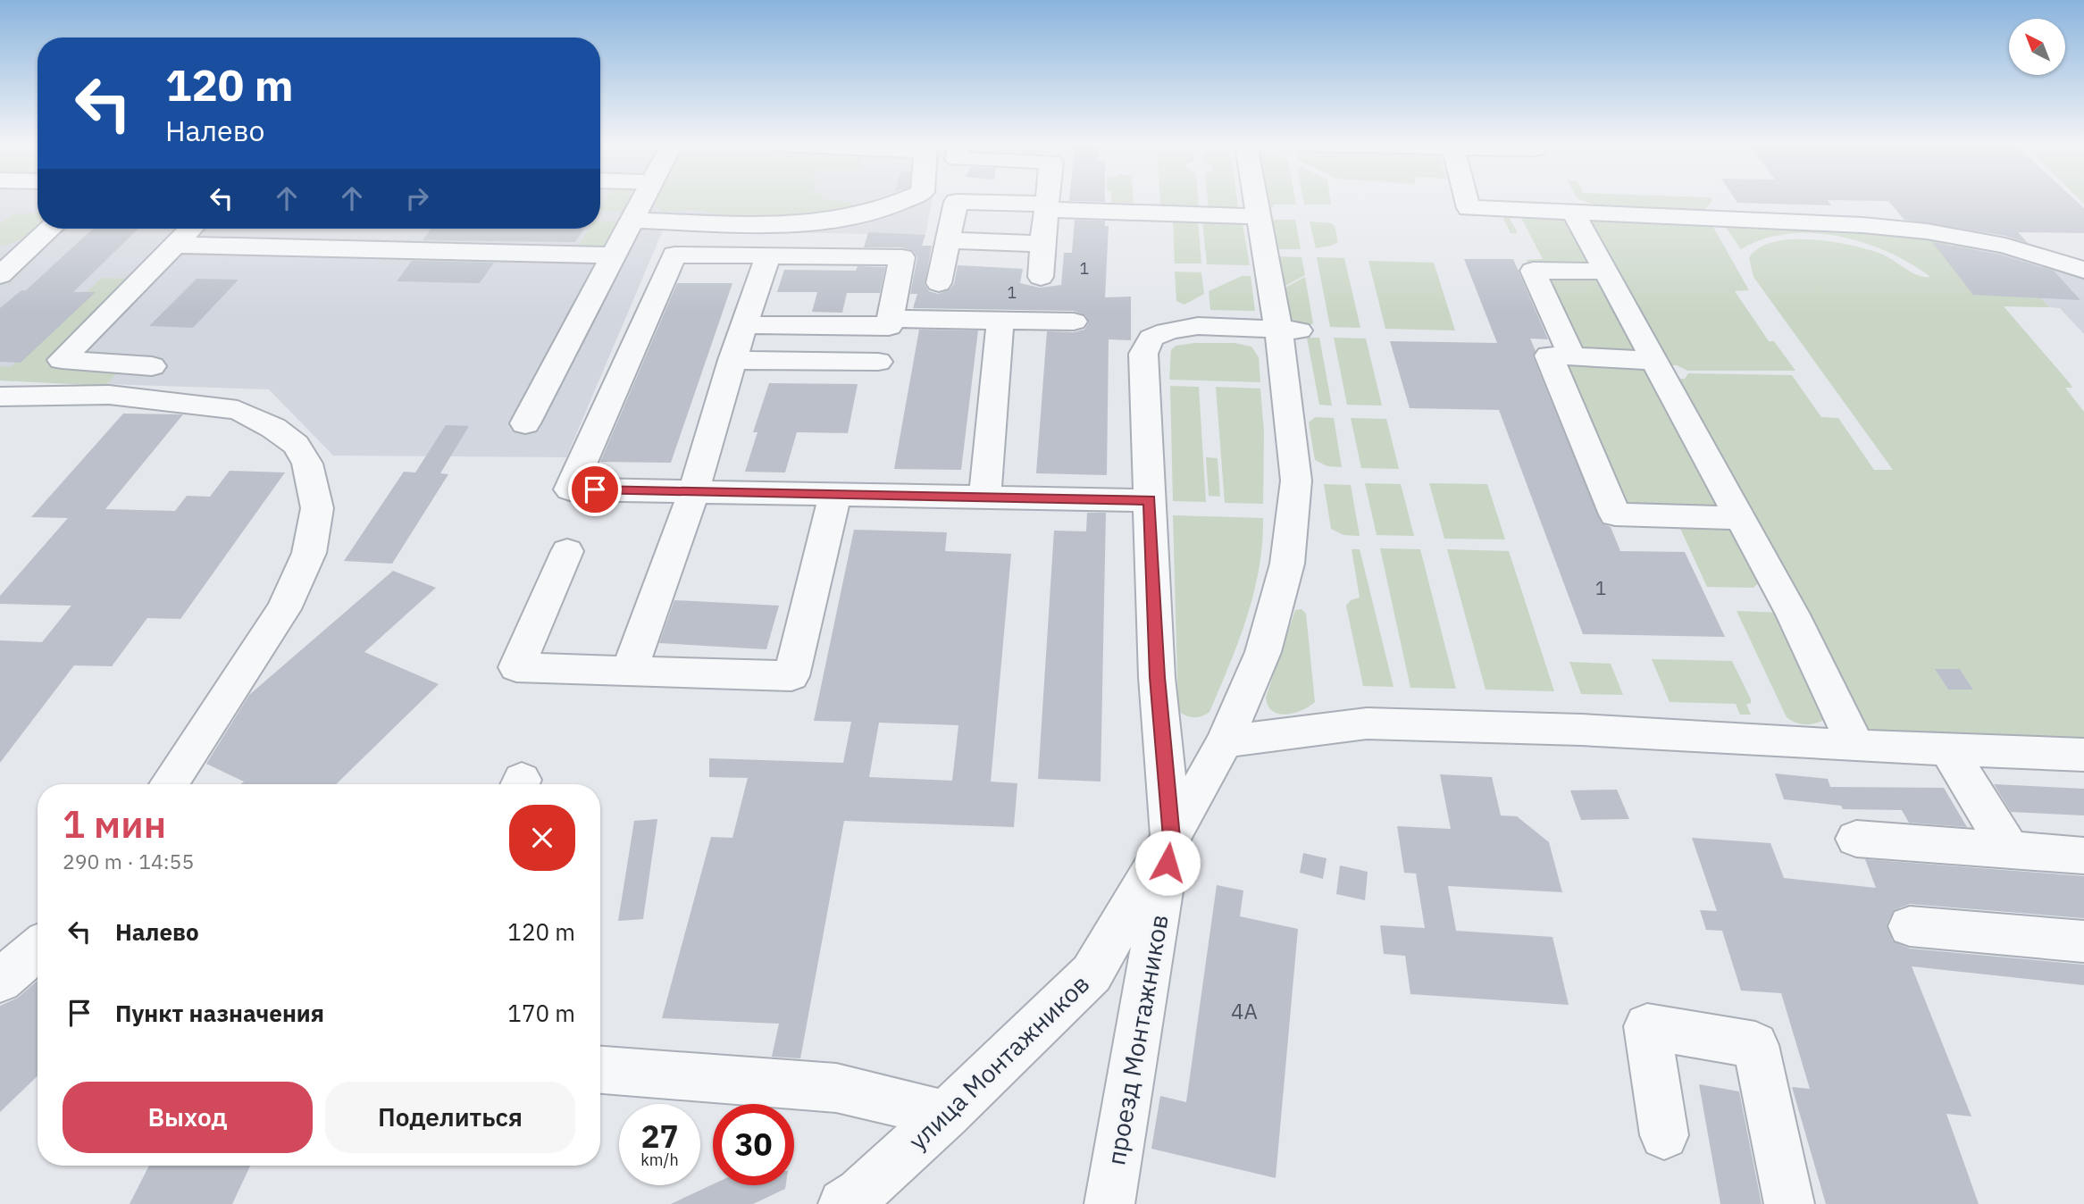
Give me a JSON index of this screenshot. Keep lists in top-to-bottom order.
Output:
{
  "streets": {
    "street": ["проезд Монтажников", "улица Монтажников"]
  },
  "crossings": [
    ["проезд Монтажников", "улица Монтажников"]
  ],
  "house_numbers": [
    "1",
    "1",
    "1",
    "4А"
  ],
  "north": "top left",
  "page": {
    "turn": ["120 m", "Налево"],
    "heading": ["1 мин", "290 m · 14:55"],
    "list": [
      {
        "name": "Налево",
        "value": "120 m"
      },
      {
        "name": "Пункт назначения",
        "value": "170 m"
      }
    ],
    "buttons": ["Выход", "Поделиться"],
    "speed": "27 km/h",
    "limit": "30"
  }
}
